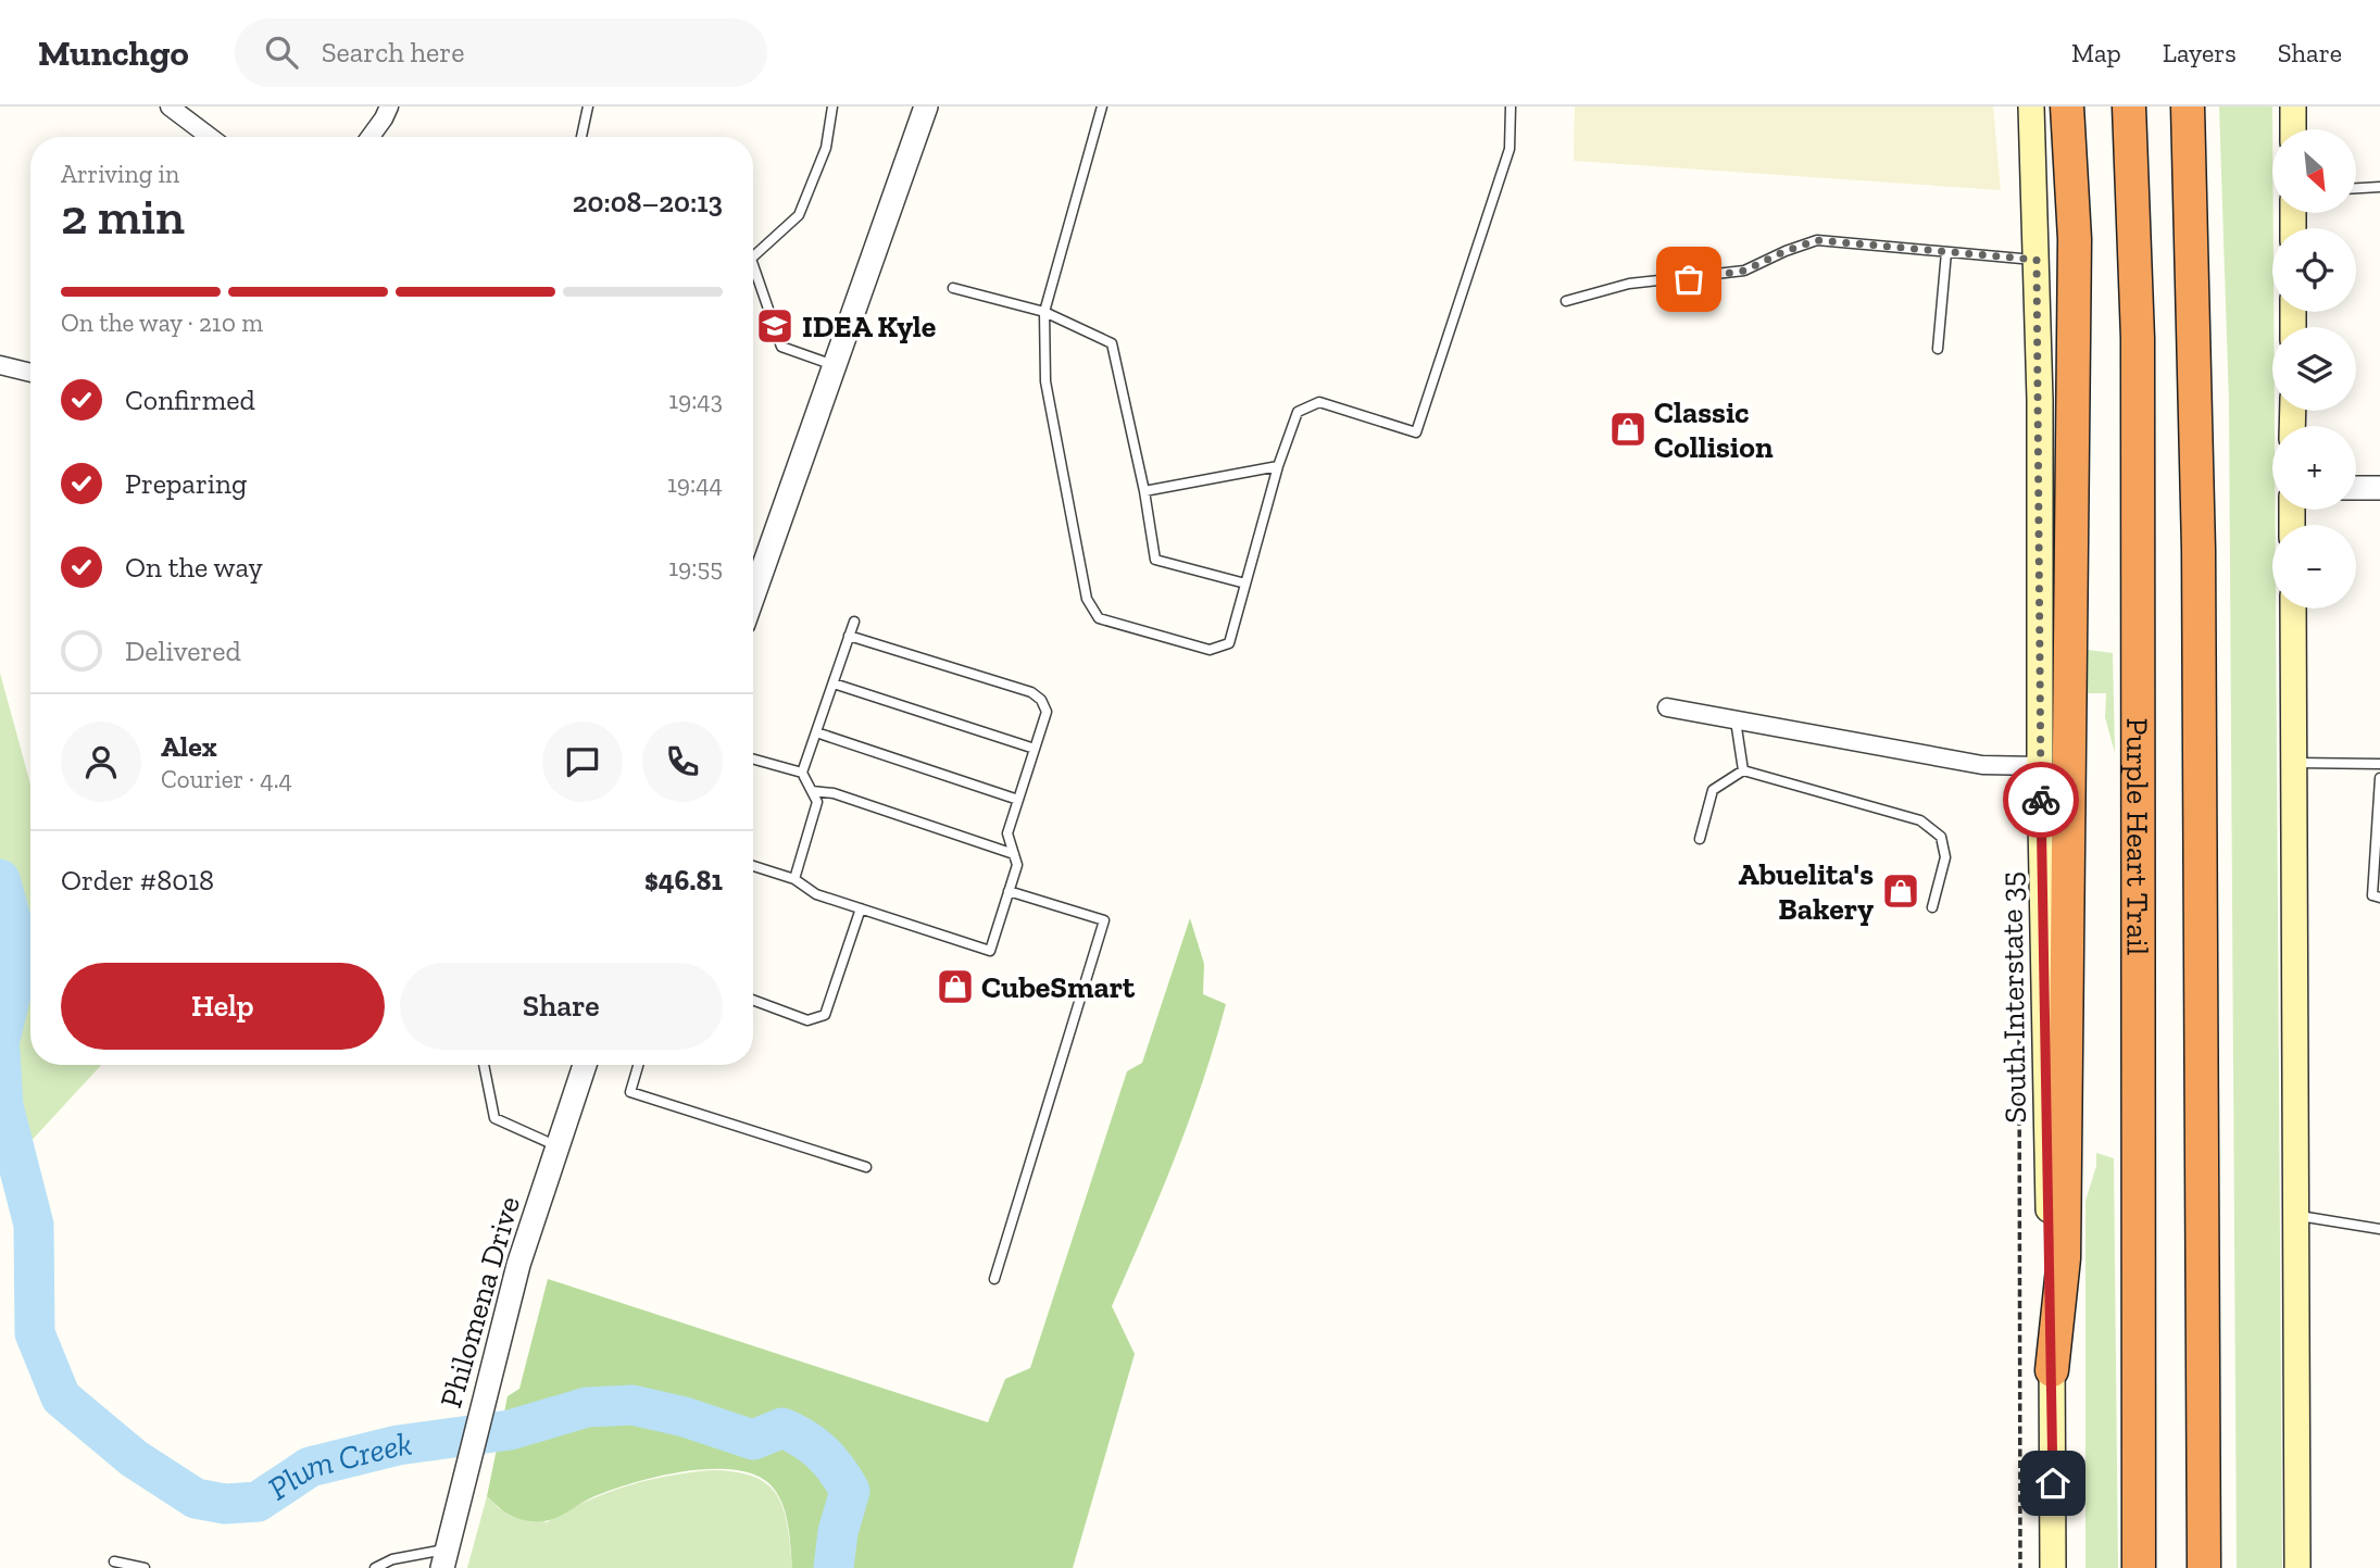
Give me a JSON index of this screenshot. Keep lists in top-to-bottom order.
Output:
{
  "streets": {
    "highway": ["Purple Heart Trail"],
    "main road": ["South Interstate 35"],
    "street": ["Philomena Drive"]
  },
  "water": ["Plum Creek"],
  "places": {
    "school or university": ["IDEA Kyle"],
    "shop": ["Classic Collision", "Abuelita's Bakery", "CubeSmart"]
  },
  "north": "bottom right",
  "page": {
    "header": "Munchgo",
    "search": "Search here",
    "nav": ["Map", "Layers", "Share"],
    "map_buttons": ["+", "−"],
    "heading": ["2 min", "Arriving in", "20:08–20:13"],
    "panel": [
      "Alex",
      "Courier · 4.4",
      "Order #8018",
      "$46.81"
    ],
    "bar": "On the way · 210 m",
    "list": [
      ["Confirmed", "19:43"],
      ["Preparing", "19:44"],
      ["On the way", "19:55"],
      "Delivered"
    ],
    "buttons": ["Help", "Share"]
  }
}
